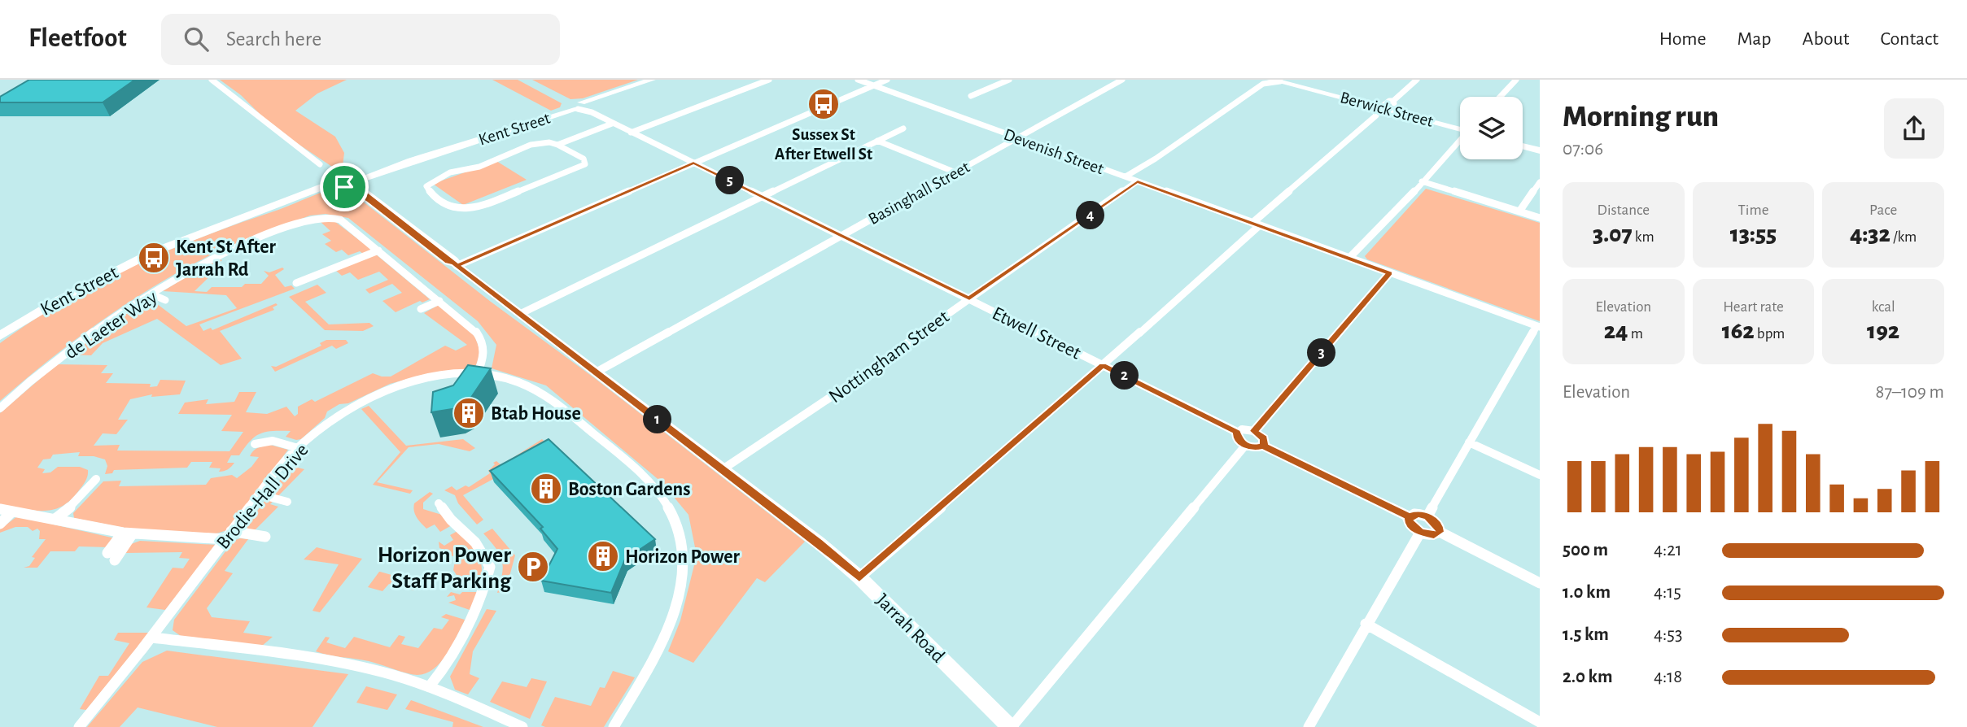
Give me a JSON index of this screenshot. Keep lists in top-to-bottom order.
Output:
{
  "streets": {
    "main road": ["Berwick Street", "Kent Street"],
    "street": [
      "Devenish Street",
      "Basinghall Street",
      "de Laeter Way",
      "Etwell Street",
      "Nottingham Street",
      "Brodie-Hall Drive",
      "Jarrah Road"
    ]
  },
  "crossings": [
    ["Kent Street", "Etwell Street"],
    ["Kent Street", "Jarrah Road"],
    ["Devenish Street", "Basinghall Street"],
    ["Devenish Street", "Nottingham Street"],
    ["Basinghall Street", "Etwell Street"],
    ["Basinghall Street", "Jarrah Road"],
    ["de Laeter Way", "Brodie-Hall Drive"],
    ["Etwell Street", "Nottingham Street"],
    ["Nottingham Street", "Jarrah Road"]
  ],
  "places": {
    "bus stop": ["Sussex St After Etwell St", "Kent St After Jarrah Rd"],
    "building": ["Btab House", "Boston Gardens", "Horizon Power"],
    "parking": ["Horizon Power Staff Parking"]
  },
  "page": {
    "header": "Fleetfoot",
    "search": "Search here",
    "nav": [
      "Home",
      "Map",
      "About",
      "Contact"
    ],
    "heading": ["Morning run", "07:06"],
    "pins": [
      "5",
      "4",
      "3",
      "2",
      "1"
    ],
    "stats": [
      ["Distance", "3.07 km"],
      ["Time", "13:55"],
      ["Pace", "4:32 /km"],
      ["Elevation", "24 m"],
      ["Heart rate", "162 bpm"],
      ["kcal", "192"]
    ],
    "chart": ["Elevation", "87–109 m"],
    "list": [
      {
        "name": "500 m",
        "note": "4:21"
      },
      {
        "name": "1.0 km",
        "note": "4:15"
      },
      {
        "name": "1.5 km",
        "note": "4:53"
      },
      {
        "name": "2.0 km",
        "note": "4:18"
      }
    ]
  }
}
